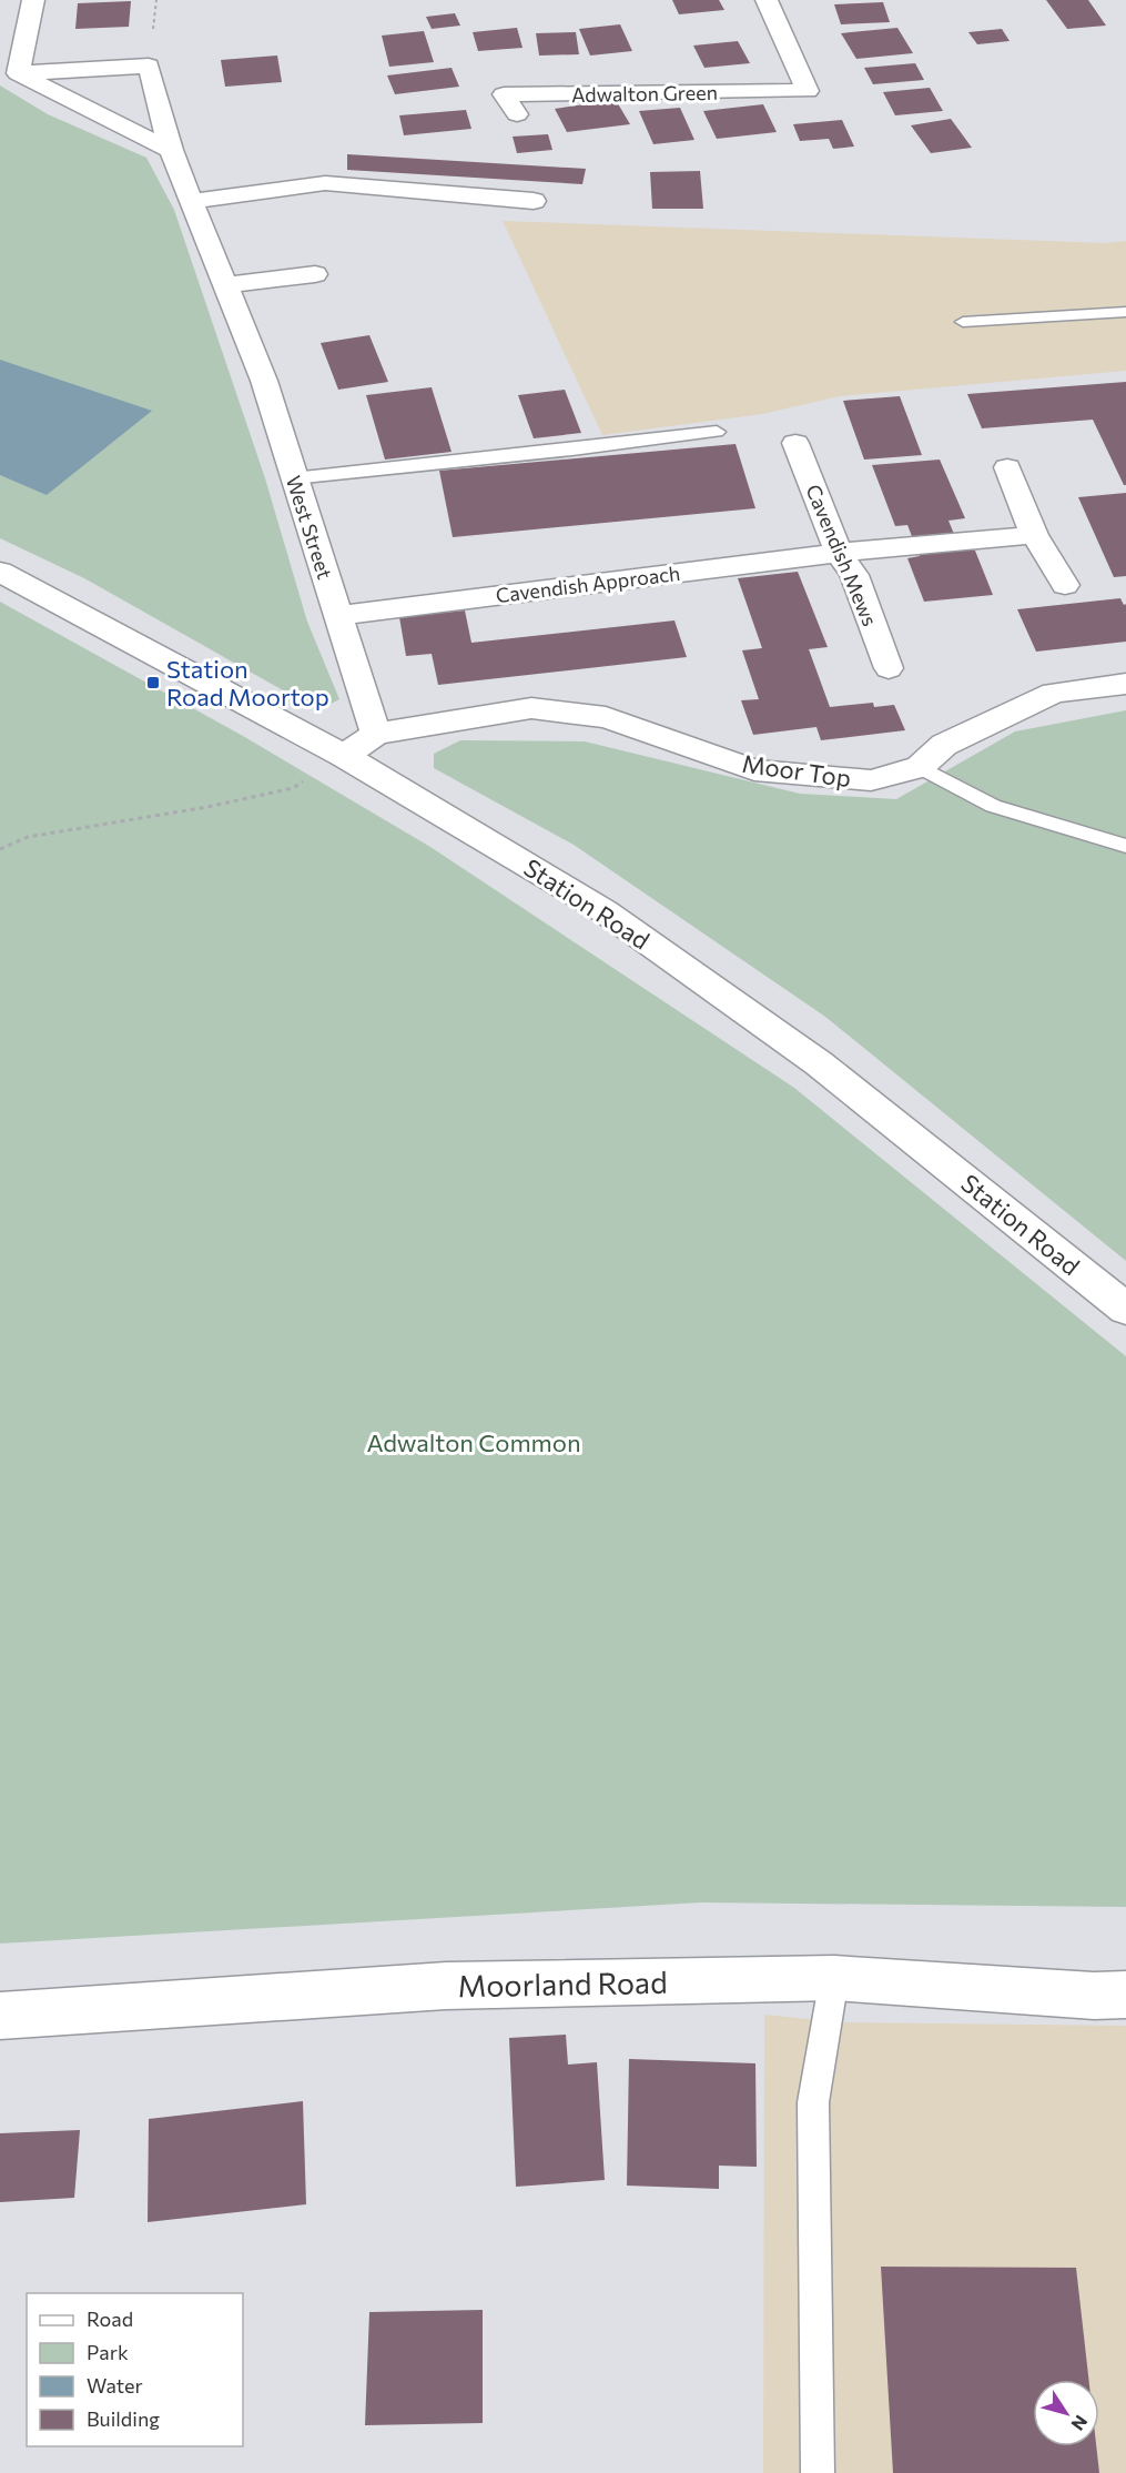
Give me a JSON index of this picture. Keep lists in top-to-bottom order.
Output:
{
  "streets": {
    "street": [
      "Adwalton Green",
      "West Street",
      "Cavendish Mews",
      "Cavendish Approach",
      "Moor Top",
      "Station Road",
      "Moorland Road"
    ]
  },
  "crossings": [
    ["West Street", "Cavendish Approach"],
    ["West Street", "Moor Top"],
    ["Cavendish Mews", "Cavendish Approach"]
  ],
  "parks": ["Adwalton Common"],
  "places": {
    "transit": ["Station Road Moortop"]
  },
  "legend": [
    "Road",
    "Park",
    "Water",
    "Building"
  ],
  "north": "bottom right"
}
